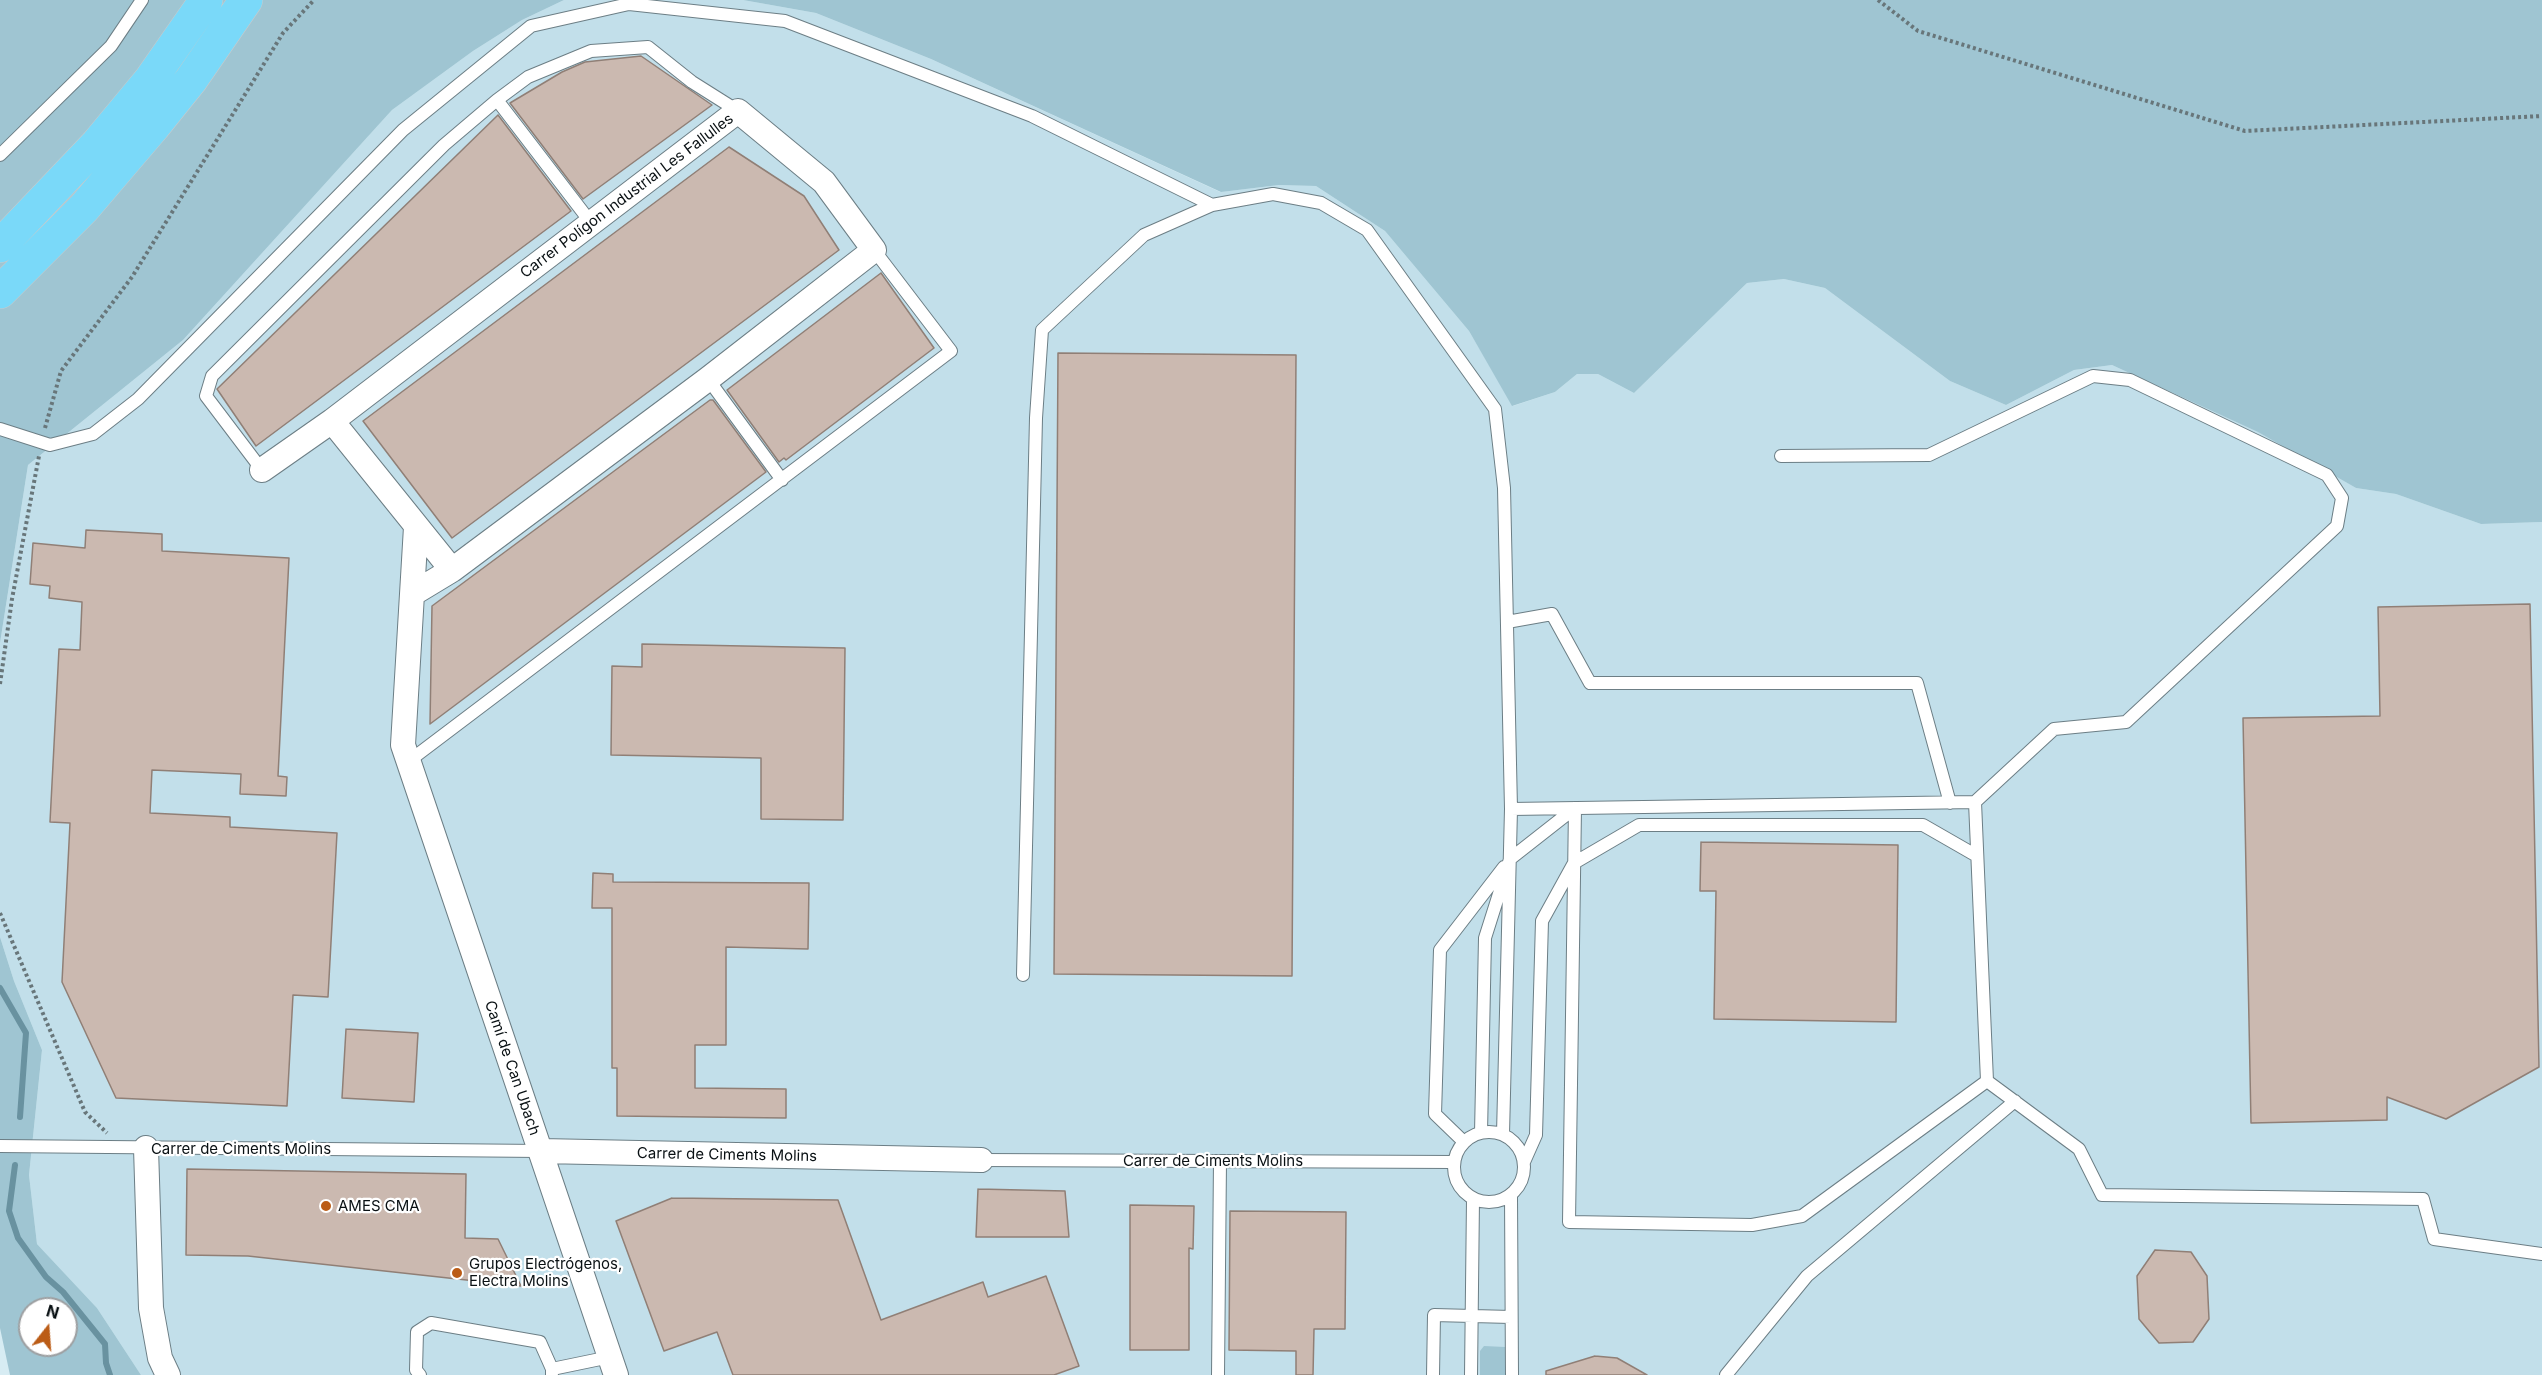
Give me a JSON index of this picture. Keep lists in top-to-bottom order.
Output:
{
  "streets": {
    "street": ["Carrer Polígon Industrial Les Fallulles", "Camí de Can Ubach", "Carrer de Ciments Molins"]
  },
  "crossings": [
    ["Camí de Can Ubach", "Carrer de Ciments Molins"]
  ],
  "places": ["AMES CMA", "Grupos Electrógenos, Electra Molins"],
  "north": "top"
}
